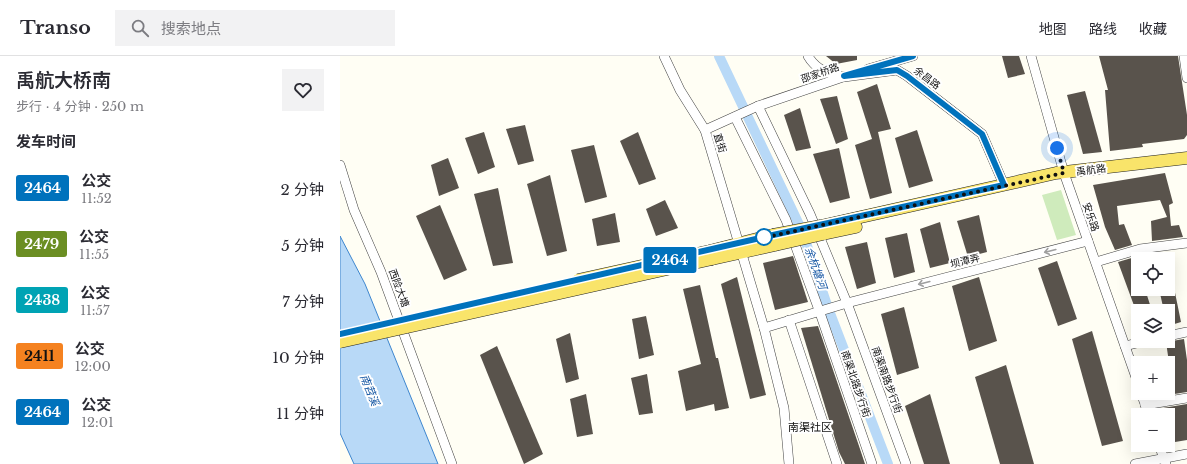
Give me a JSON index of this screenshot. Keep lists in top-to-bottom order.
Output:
{
  "streets": {
    "main road": ["禹航路"],
    "street": [
      "邵家桥路",
      "余昌路",
      "直街",
      "安乐路",
      "坝潭弄",
      "西险大塘",
      "南渠南路步行街",
      "南渠北路步行街"
    ]
  },
  "crossings": [
    ["邵家桥路", "余昌路"],
    ["邵家桥路", "直街"],
    ["邵家桥路", "南渠南路步行街"],
    ["邵家桥路", "南渠北路步行街"],
    ["余昌路", "禹航路"],
    ["直街", "坝潭弄"],
    ["禹航路", "安乐路"],
    ["安乐路", "坝潭弄"],
    ["坝潭弄", "南渠南路步行街"],
    ["坝潭弄", "南渠北路步行街"]
  ],
  "one_way": ["坝潭弄"],
  "districts": ["南渠社区"],
  "water": ["余杭塘河", "南苕溪"],
  "lines": ["bus line 2464"],
  "page": {
    "header": "Transo",
    "search": "搜索地点",
    "nav": ["地图", "路线", "收藏"],
    "heading": [
      ["禹航大桥南", "步行 · 4 分钟 · 250 m"],
      "发车时间"
    ],
    "on_map": "2464",
    "list": [
      {
        "mark": "2464",
        "name": "公交",
        "note": "11:52",
        "value": "2 分钟"
      },
      {
        "mark": "2479",
        "name": "公交",
        "note": "11:55",
        "value": "5 分钟"
      },
      {
        "mark": "2438",
        "name": "公交",
        "note": "11:57",
        "value": "7 分钟"
      },
      {
        "mark": "2411",
        "name": "公交",
        "note": "12:00",
        "value": "10 分钟"
      },
      {
        "mark": "2464",
        "name": "公交",
        "note": "12:01",
        "value": "11 分钟"
      }
    ],
    "map_buttons": ["+", "−"]
  }
}
